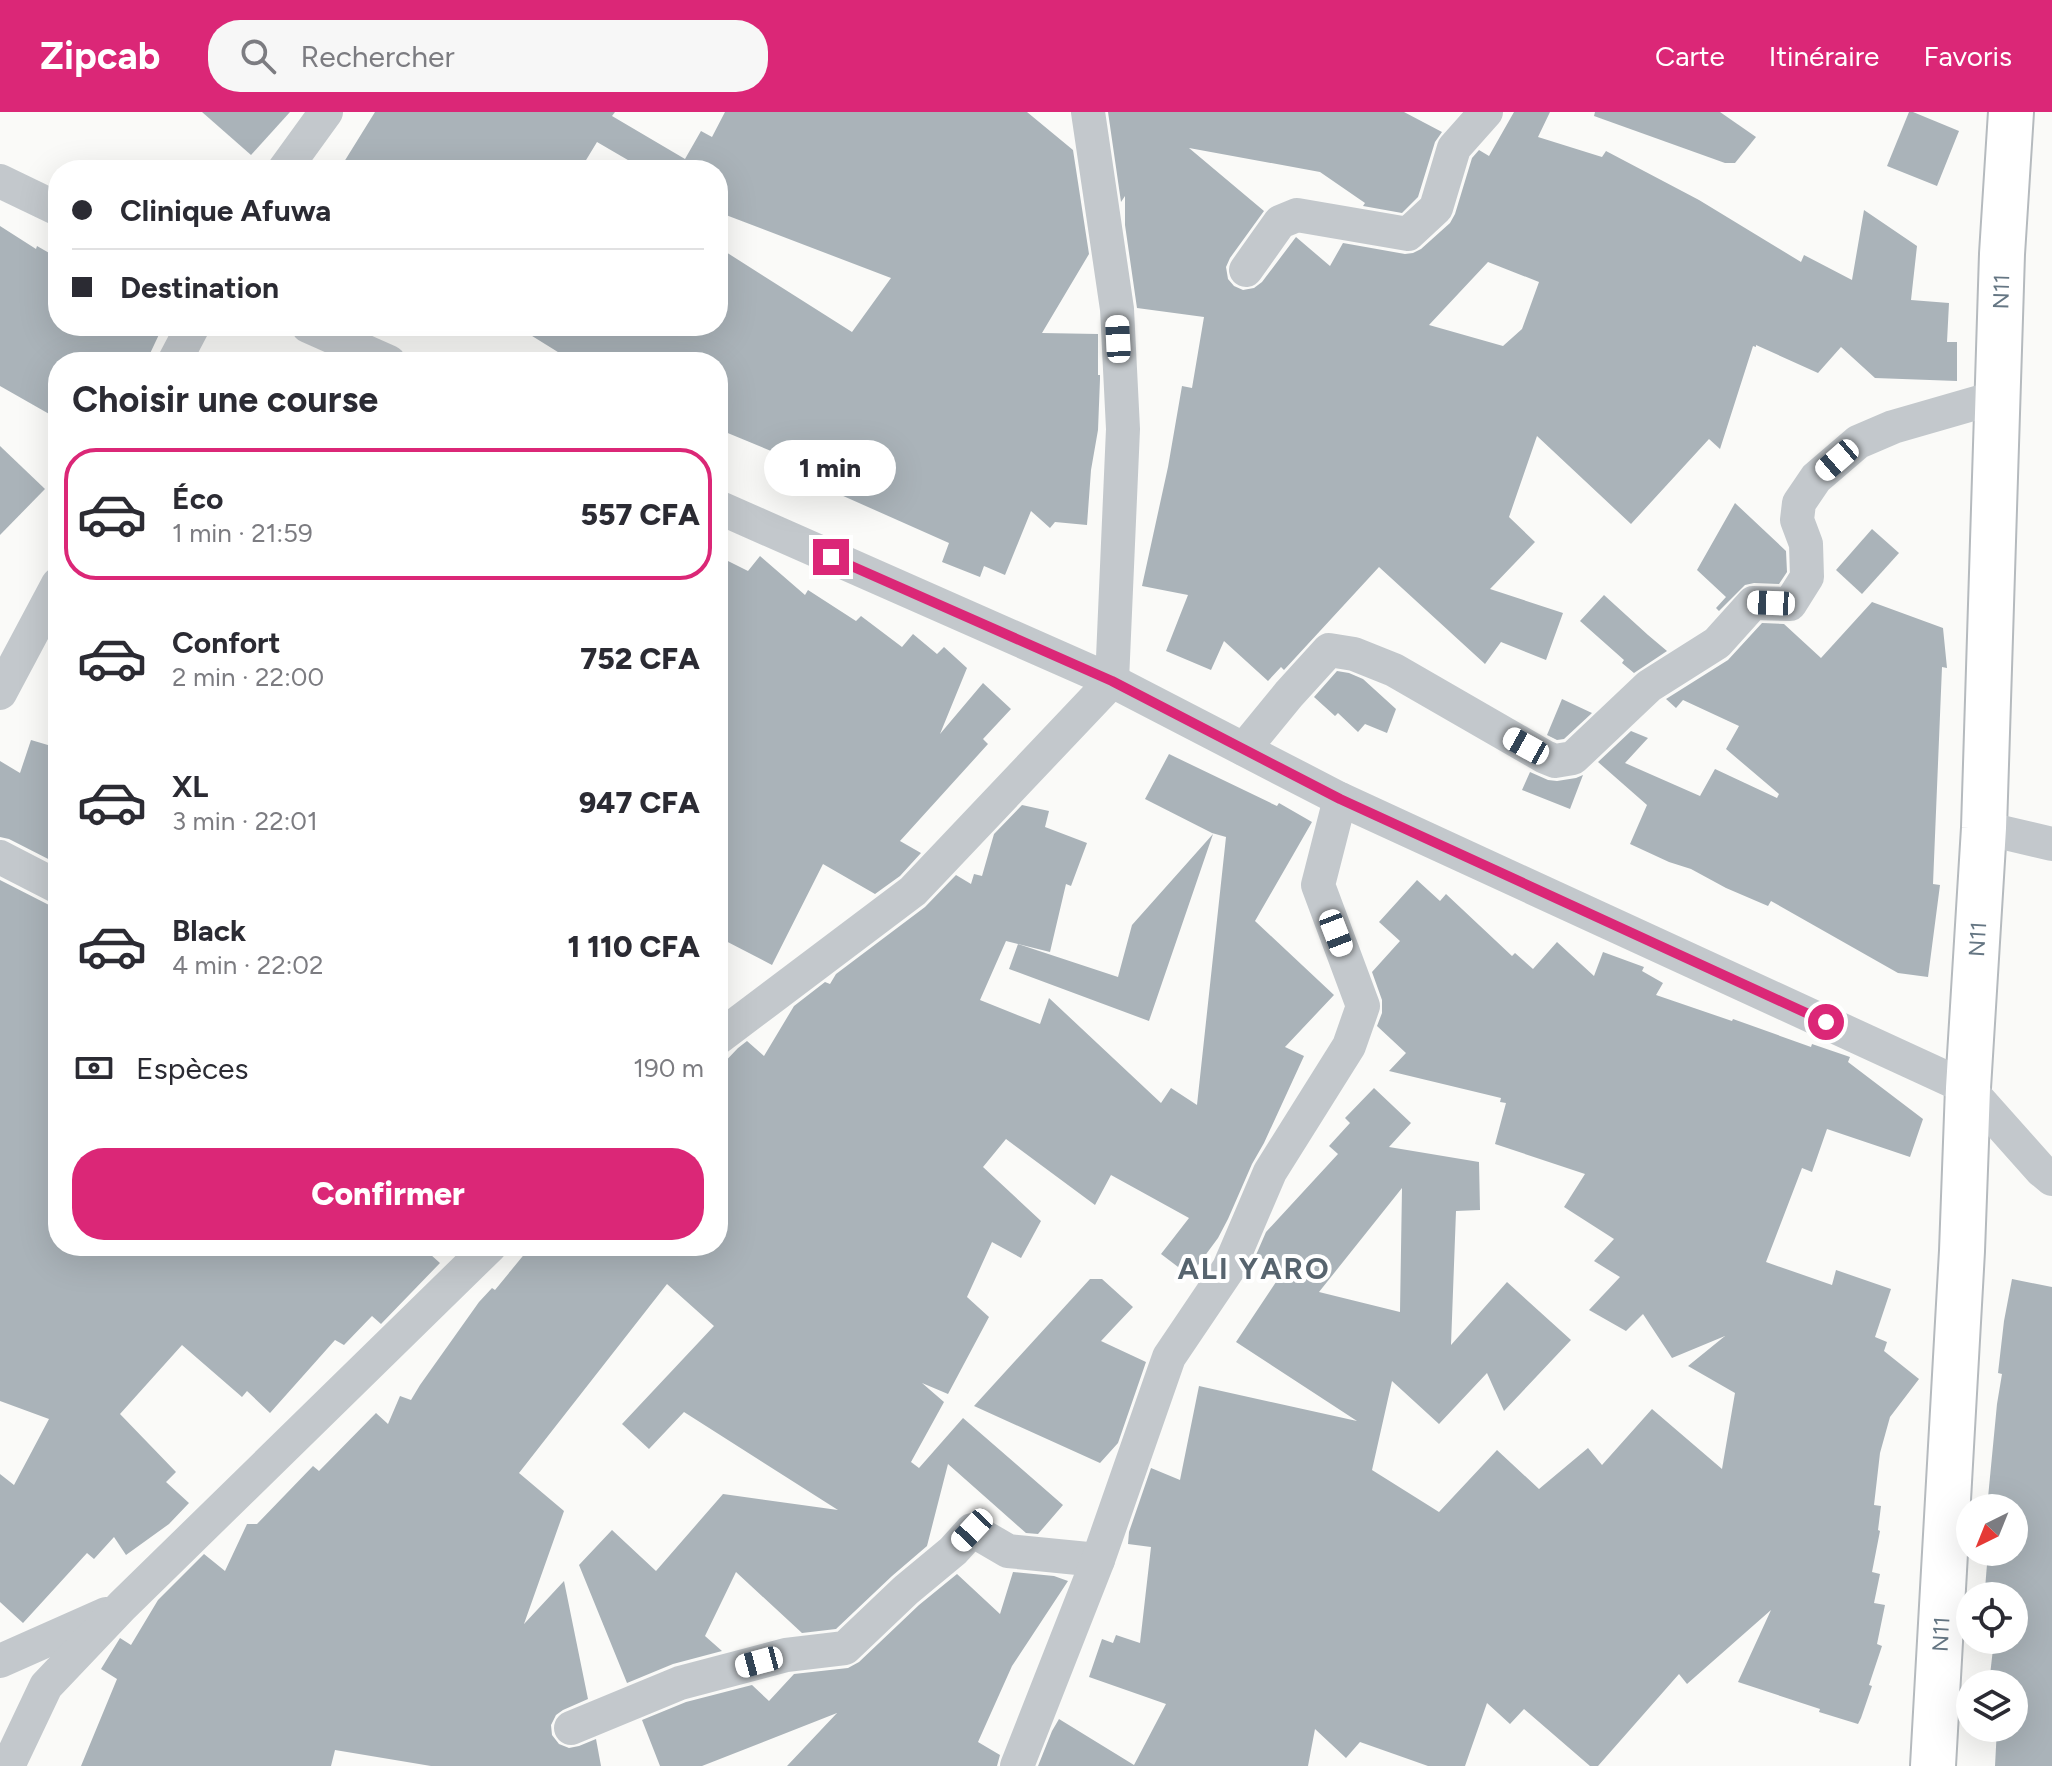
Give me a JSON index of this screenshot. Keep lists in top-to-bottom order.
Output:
{
  "streets": {
    "main road": ["N11"]
  },
  "districts": ["ALI YARO"],
  "north": "bottom left",
  "page": {
    "header": "Zipcab",
    "search": "Rechercher",
    "nav": ["Carte", "Itinéraire", "Favoris"],
    "banner": ["Clinique Afuwa", "Destination"],
    "heading": "Choisir une course",
    "bubble": "1 min",
    "list": [
      {
        "name": "Éco",
        "note": "1 min · 21:59",
        "value": "557 CFA"
      },
      {
        "name": "Confort",
        "note": "2 min · 22:00",
        "value": "752 CFA"
      },
      {
        "name": "XL",
        "note": "3 min · 22:01",
        "value": "947 CFA"
      },
      {
        "name": "Black",
        "note": "4 min · 22:02",
        "value": "1 110 CFA"
      }
    ],
    "pay": ["Espèces", "190 m"],
    "buttons": "Confirmer"
  }
}
